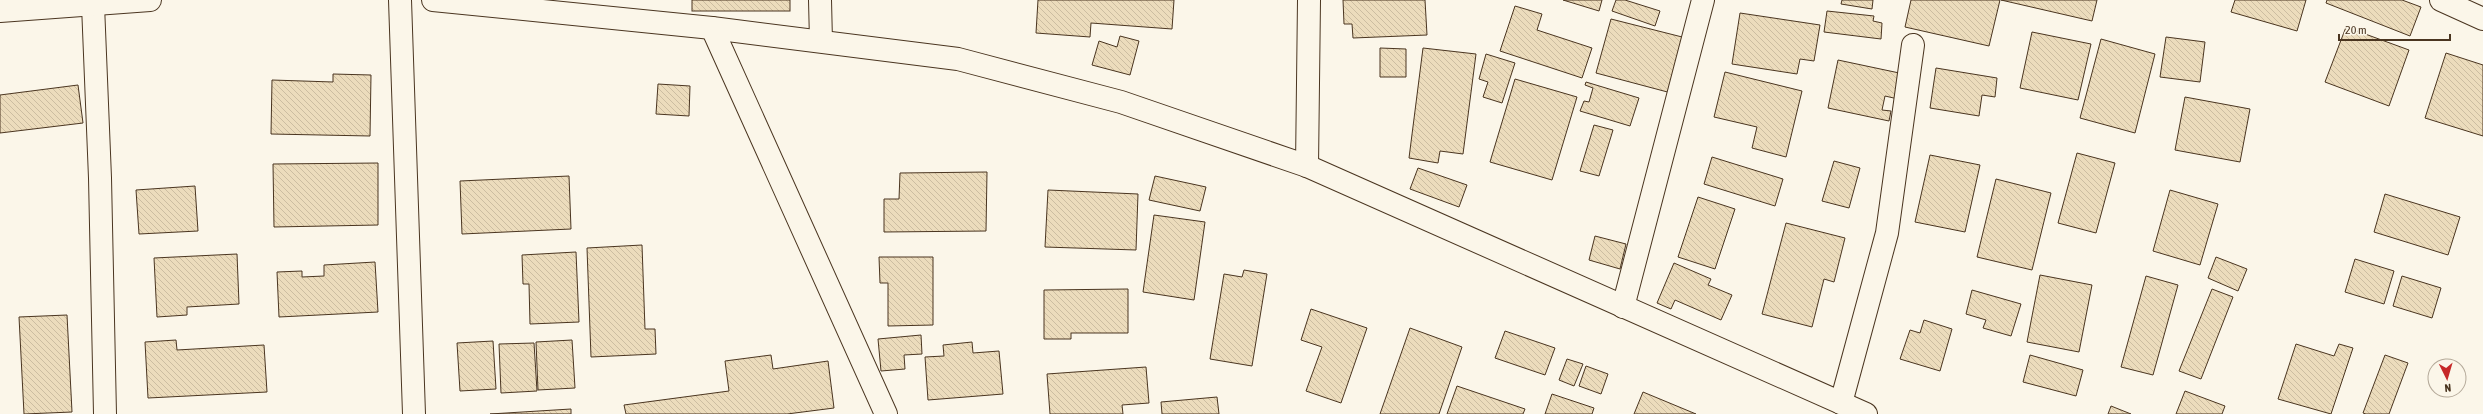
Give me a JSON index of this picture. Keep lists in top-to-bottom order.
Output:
{
  "scale_bar": "20 m",
  "north": "bottom"
}
